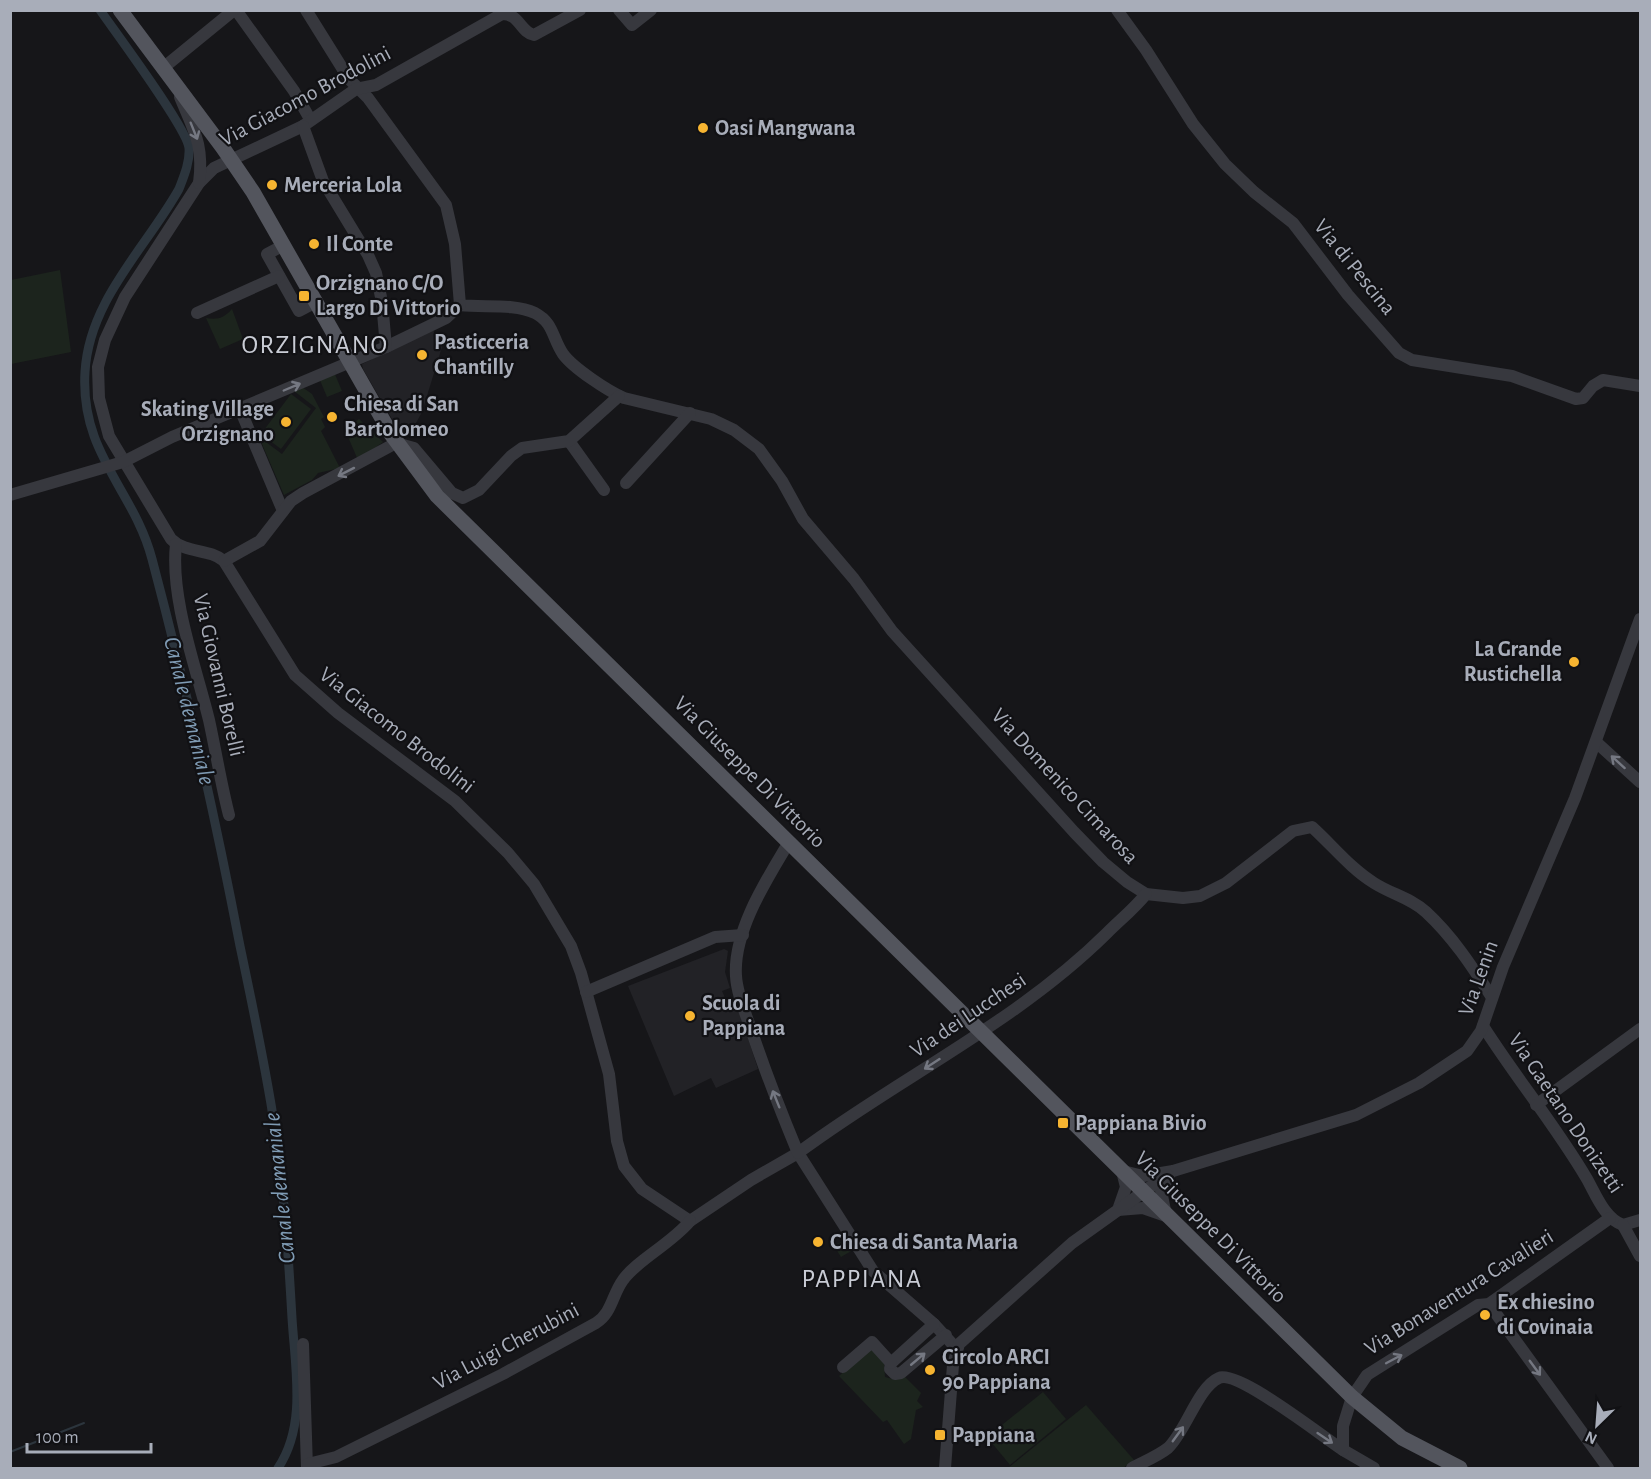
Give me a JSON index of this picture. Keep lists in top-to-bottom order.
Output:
{
  "streets": {
    "main road": ["Via Giuseppe Di Vittorio"],
    "street": [
      "Via Giacomo Brodolini",
      "Via di Pescina",
      "Via Giovanni Borelli",
      "Via Domenico Cimarosa",
      "Via Lenin",
      "Via dei Lucchesi",
      "Via Gaetano Donizetti",
      "Via Bonaventura Cavalieri",
      "Via Luigi Cherubini"
    ]
  },
  "crossings": [
    ["Via Giacomo Brodolini", "Via Giovanni Borelli"],
    ["Via Giacomo Brodolini", "Via Giuseppe Di Vittorio"],
    ["Via Giacomo Brodolini", "Via Luigi Cherubini"],
    ["Via Giuseppe Di Vittorio", "Via Lenin"],
    ["Via Giuseppe Di Vittorio", "Via dei Lucchesi"],
    ["Via Giuseppe Di Vittorio", "Via Bonaventura Cavalieri"],
    ["Via Domenico Cimarosa", "Via Lenin"],
    ["Via Domenico Cimarosa", "Via dei Lucchesi"],
    ["Via Lenin", "Via Gaetano Donizetti"],
    ["Via Gaetano Donizetti", "Via Bonaventura Cavalieri"]
  ],
  "one_way": ["Via dei Lucchesi", "Via Bonaventura Cavalieri"],
  "districts": ["ORZIGNANO", "PAPPIANA"],
  "water": ["Canale demaniale"],
  "places": {
    "other": [
      "Oasi Mangwana",
      "Merceria Lola",
      "Il Conte",
      "Pasticceria Chantilly",
      "Chiesa di San Bartolomeo",
      "Skating Village Orzignano",
      "La Grande Rustichella",
      "Scuola di Pappiana",
      "Chiesa di Santa Maria",
      "Ex chiesino di Covinaia",
      "Circolo ARCI 90 Pappiana"
    ],
    "transit": ["Orzignano C/O Largo Di Vittorio", "Pappiana Bivio", "Pappiana"]
  },
  "scale_bar": "100 m",
  "north": "bottom left"
}
